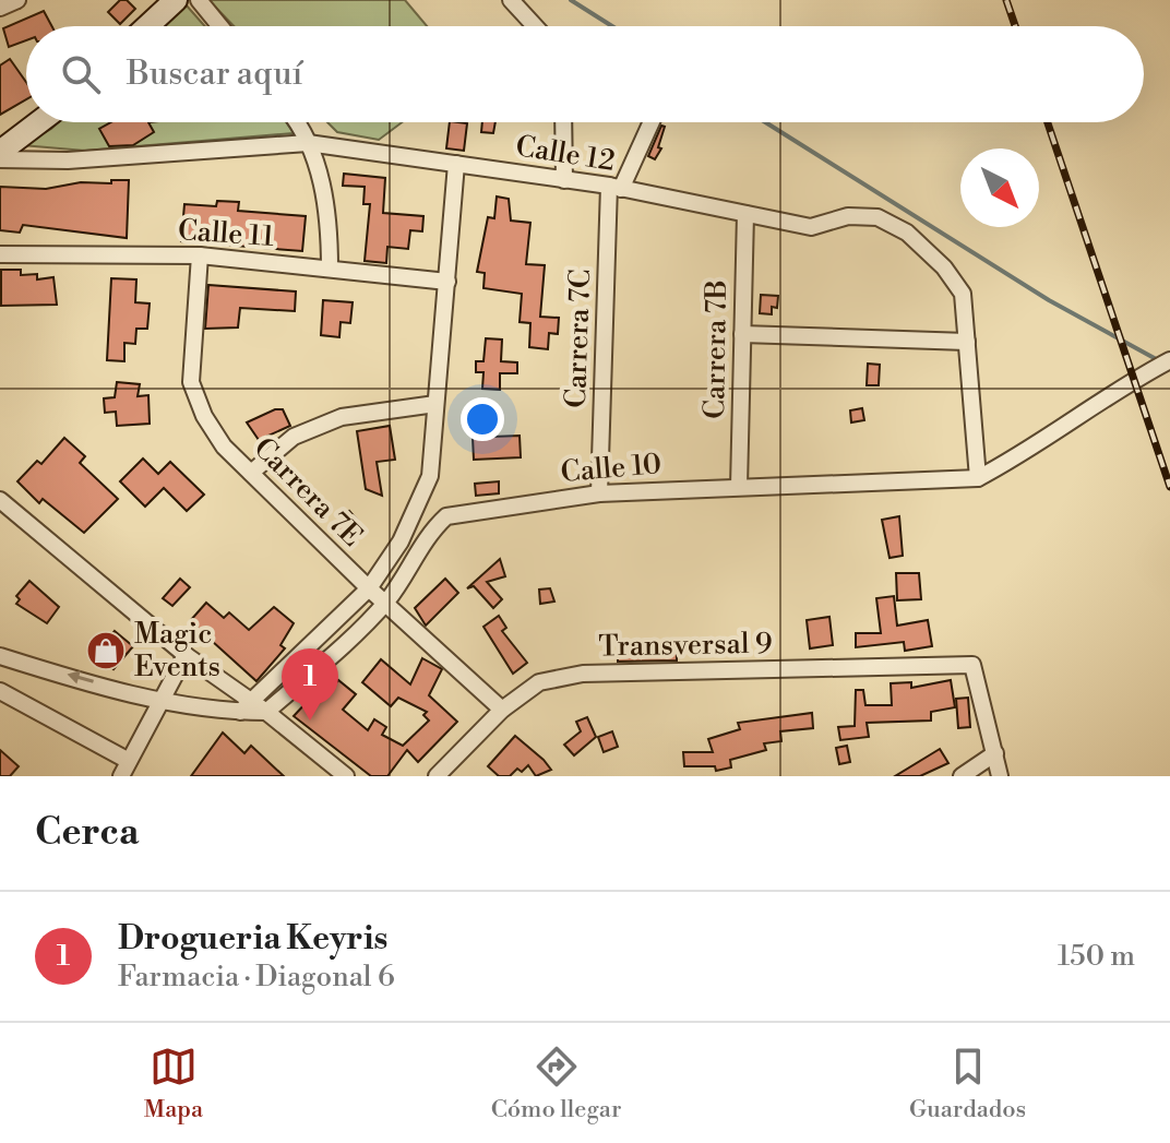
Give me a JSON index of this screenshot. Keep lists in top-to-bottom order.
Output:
{
  "streets": {
    "street": [
      "Calle 12",
      "Calle 11",
      "Carrera 7C",
      "Carrera 7B",
      "Calle 10",
      "Carrera 7E",
      "Transversal 9"
    ]
  },
  "crossings": [
    ["Calle 12", "Carrera 7C"],
    ["Calle 12", "Carrera 7B"],
    ["Calle 12", "Calle 10"],
    ["Calle 11", "Carrera 7E"],
    ["Carrera 7C", "Calle 10"],
    ["Carrera 7B", "Calle 10"],
    ["Calle 10", "Carrera 7E"],
    ["Carrera 7E", "Transversal 9"]
  ],
  "places": {
    "shop": ["Magic Events"]
  },
  "north": "bottom right",
  "page": {
    "search": "Buscar aquí",
    "pins": "1",
    "heading": "Cerca",
    "list": [
      {
        "mark": "1",
        "name": "Drogueria Keyris",
        "note": "Farmacia · Diagonal 6",
        "value": "150 m"
      }
    ],
    "nav": ["Mapa", "Cómo llegar", "Guardados"]
  }
}
